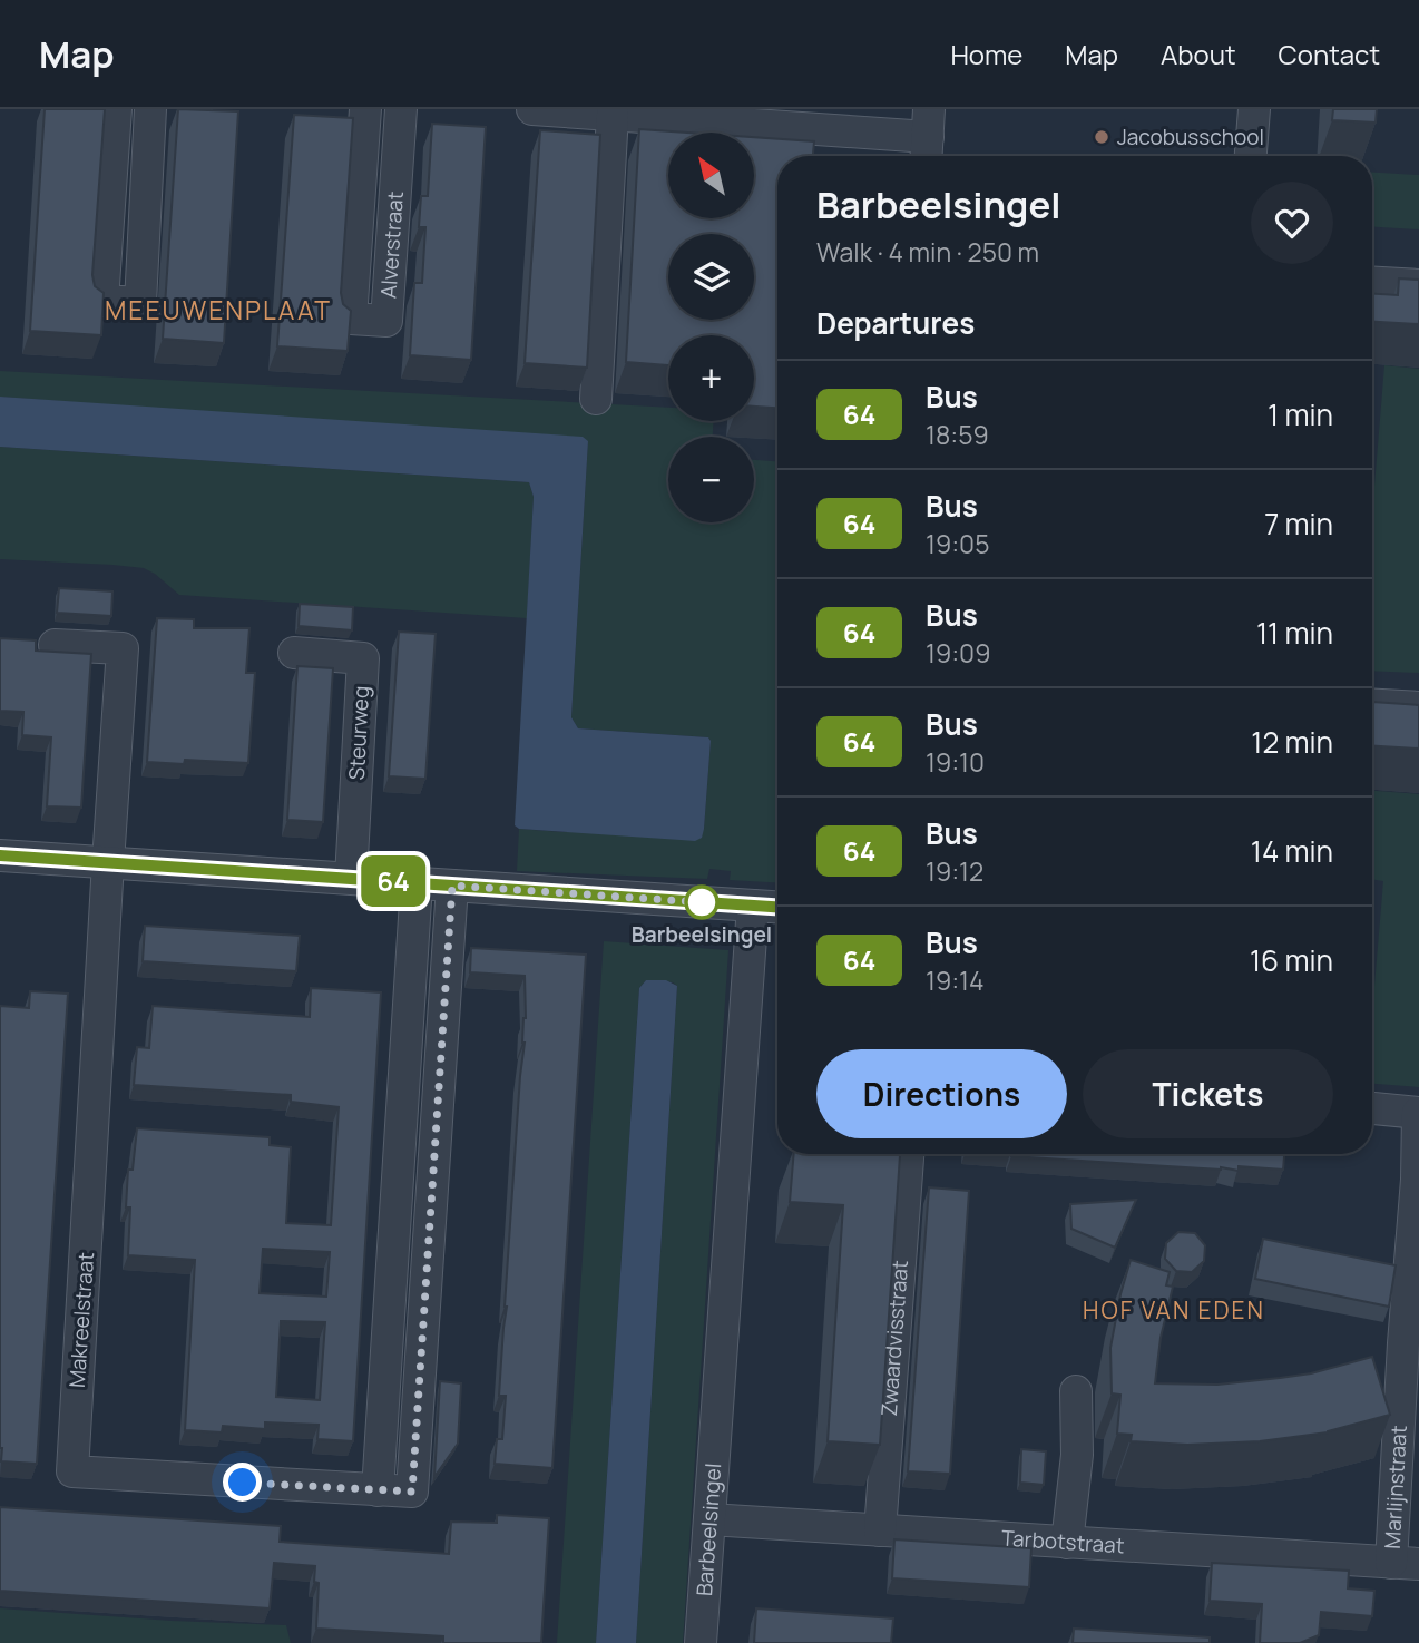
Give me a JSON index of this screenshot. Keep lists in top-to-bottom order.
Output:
{
  "streets": {
    "street": [
      "Alverstraat",
      "Steurweg",
      "Makreelstraat",
      "Zwaardvisstraat",
      "Marlijnstraat",
      "Barbeelsingel",
      "Tarbotstraat"
    ]
  },
  "crossings": [
    ["Zwaardvisstraat", "Tarbotstraat"],
    ["Marlijnstraat", "Tarbotstraat"],
    ["Barbeelsingel", "Tarbotstraat"]
  ],
  "districts": ["MEEUWENPLAAT", "HOF VAN EDEN"],
  "places": ["Jacobusschool", "Barbeelsingel"],
  "lines": ["bus line 64"],
  "north": "top left",
  "page": {
    "header": "Map",
    "nav": [
      "Home",
      "Map",
      "About",
      "Contact"
    ],
    "on_map": "64",
    "map_buttons": ["+", "−"],
    "heading": [
      ["Barbeelsingel", "Walk · 4 min · 250 m"],
      "Departures"
    ],
    "list": [
      {
        "mark": "64",
        "name": "Bus",
        "note": "18:59",
        "value": "1 min"
      },
      {
        "mark": "64",
        "name": "Bus",
        "note": "19:05",
        "value": "7 min"
      },
      {
        "mark": "64",
        "name": "Bus",
        "note": "19:09",
        "value": "11 min"
      },
      {
        "mark": "64",
        "name": "Bus",
        "note": "19:10",
        "value": "12 min"
      },
      {
        "mark": "64",
        "name": "Bus",
        "note": "19:12",
        "value": "14 min"
      },
      {
        "mark": "64",
        "name": "Bus",
        "note": "19:14",
        "value": "16 min"
      }
    ],
    "buttons": ["Directions", "Tickets"]
  }
}
